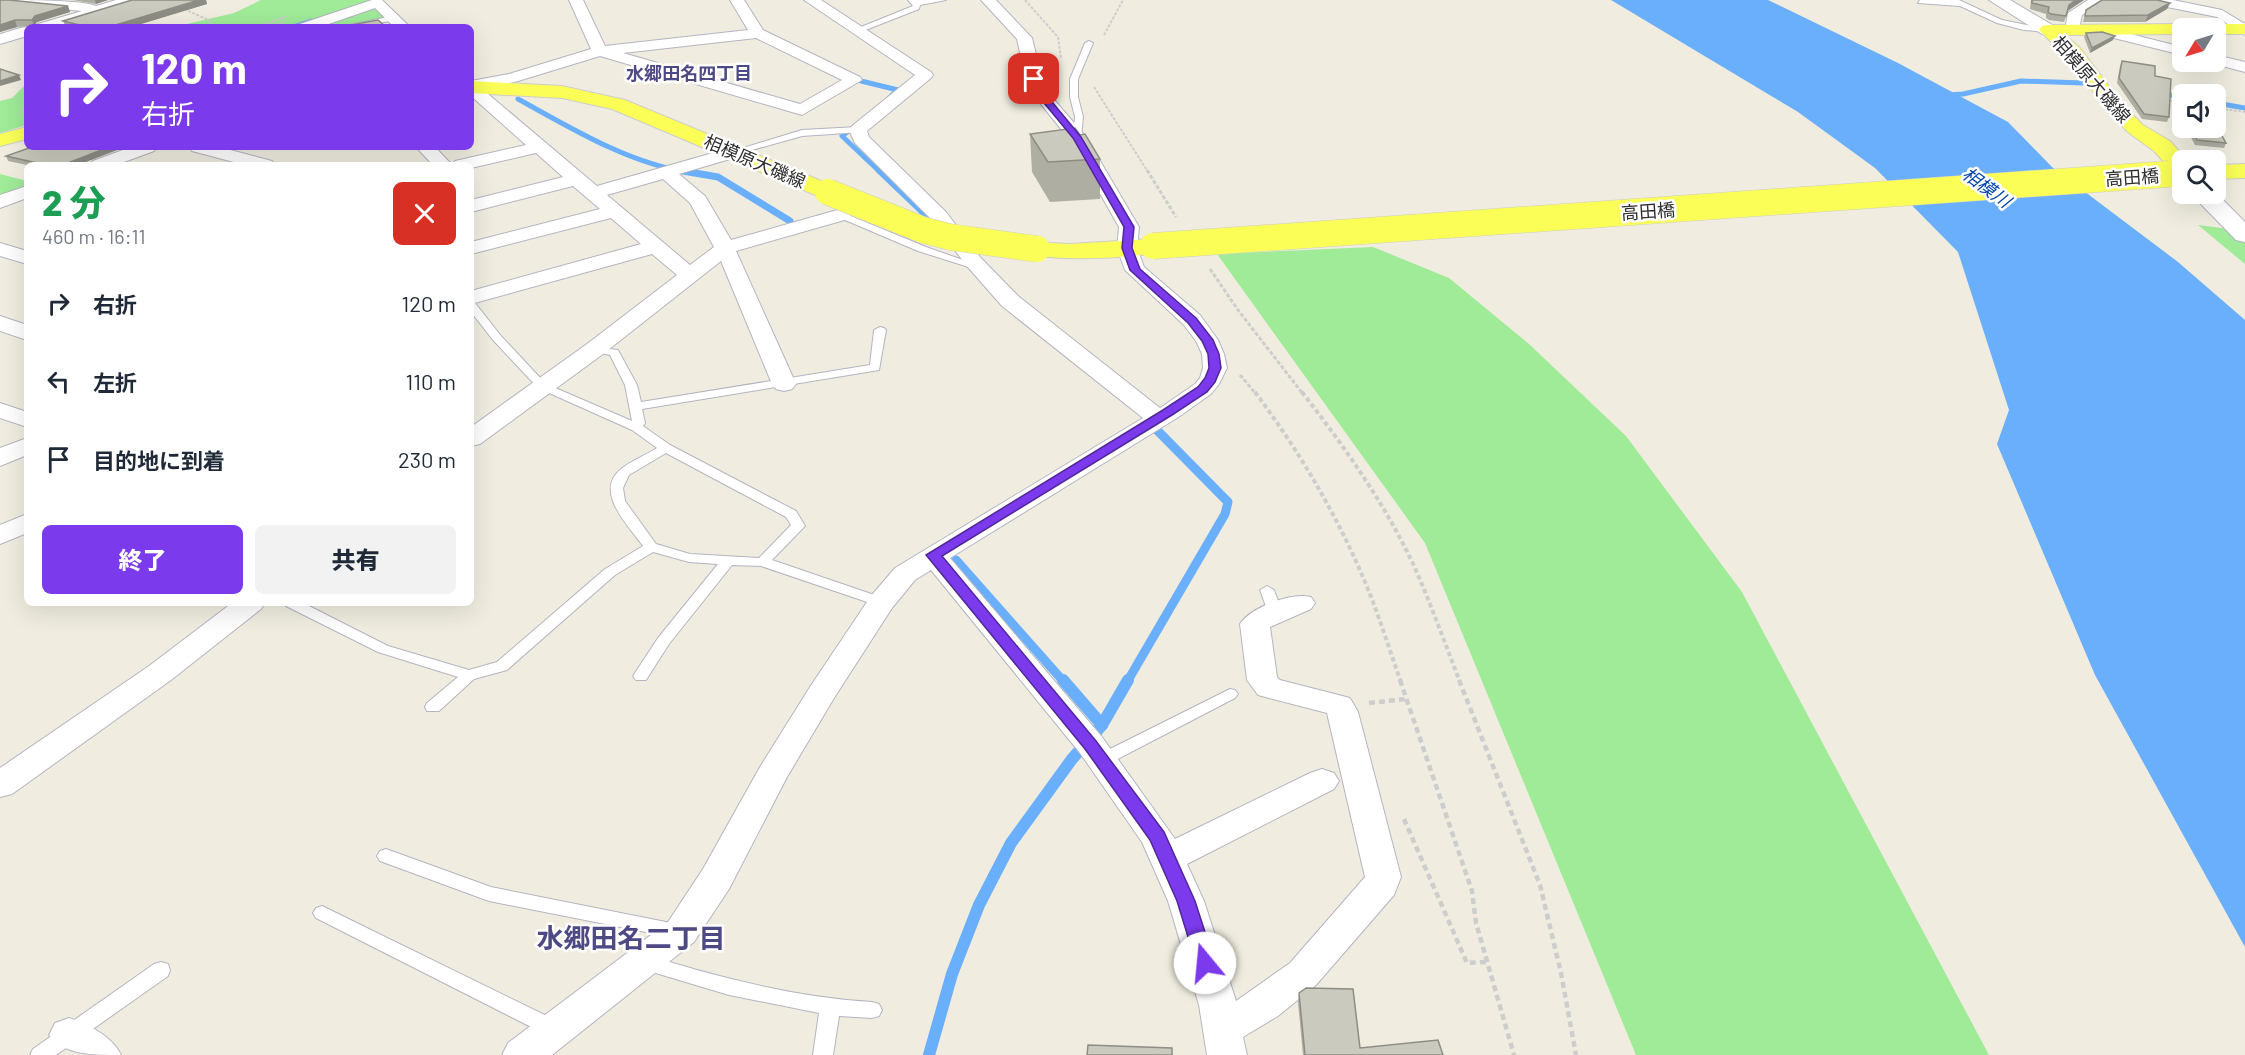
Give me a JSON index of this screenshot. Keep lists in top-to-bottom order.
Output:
{
  "streets": {
    "main road": ["相模原大磯線", "高田橋"]
  },
  "crossings": [
    ["相模原大磯線", "高田橋"]
  ],
  "districts": ["水郷田名四丁目", "水郷田名二丁目"],
  "water": ["相模川"],
  "north": "bottom left",
  "page": {
    "turn": ["120 m", "右折"],
    "heading": ["2 分", "460 m · 16:11"],
    "list": [
      {
        "name": "右折",
        "value": "120 m"
      },
      {
        "name": "左折",
        "value": "110 m"
      },
      {
        "name": "目的地に到着",
        "value": "230 m"
      }
    ],
    "buttons": ["終了", "共有"]
  }
}
